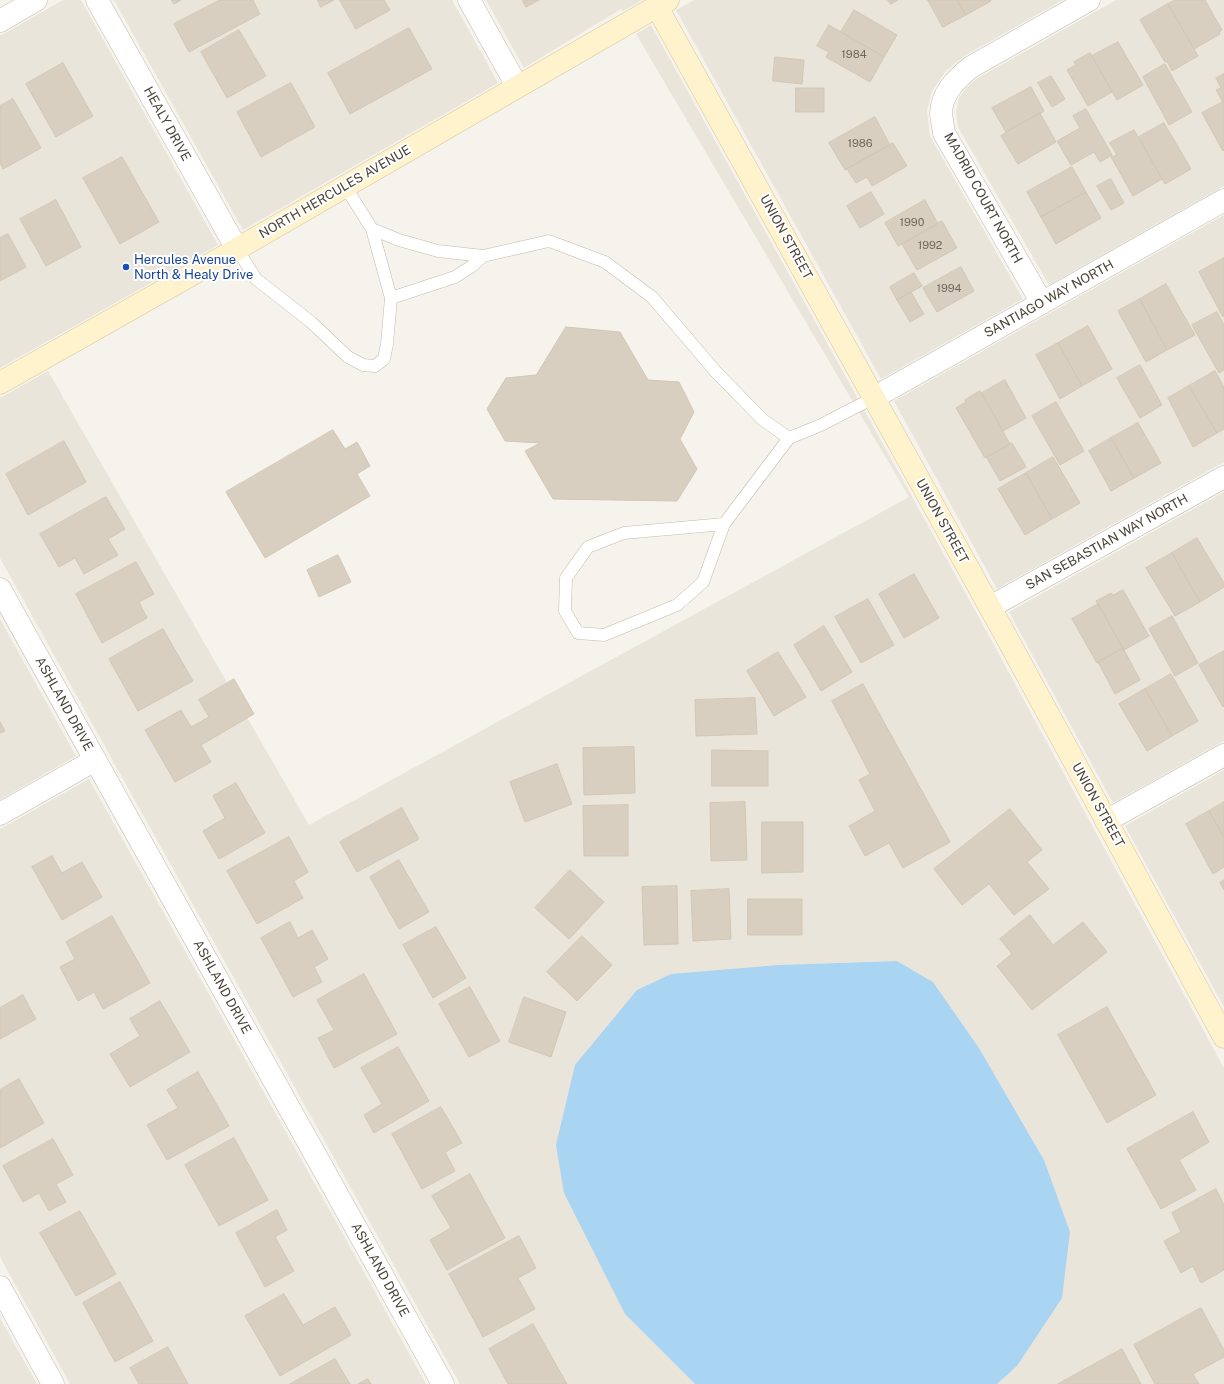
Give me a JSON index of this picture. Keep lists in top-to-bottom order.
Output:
{
  "streets": {
    "street": [
      "HEALY DRIVE",
      "NORTH HERCULES AVENUE",
      "MADRID COURT NORTH",
      "UNION STREET",
      "SANTIAGO WAY NORTH",
      "SAN SEBASTIAN WAY NORTH",
      "ASHLAND DRIVE"
    ]
  },
  "crossings": [
    ["HEALY DRIVE", "NORTH HERCULES AVENUE"],
    ["NORTH HERCULES AVENUE", "UNION STREET"],
    ["MADRID COURT NORTH", "SANTIAGO WAY NORTH"],
    ["UNION STREET", "SANTIAGO WAY NORTH"],
    ["UNION STREET", "SAN SEBASTIAN WAY NORTH"]
  ],
  "places": ["Hercules Avenue North & Healy Drive"],
  "house_numbers": [
    "1984",
    "1986",
    "1990",
    "1992",
    "1994"
  ]
}
